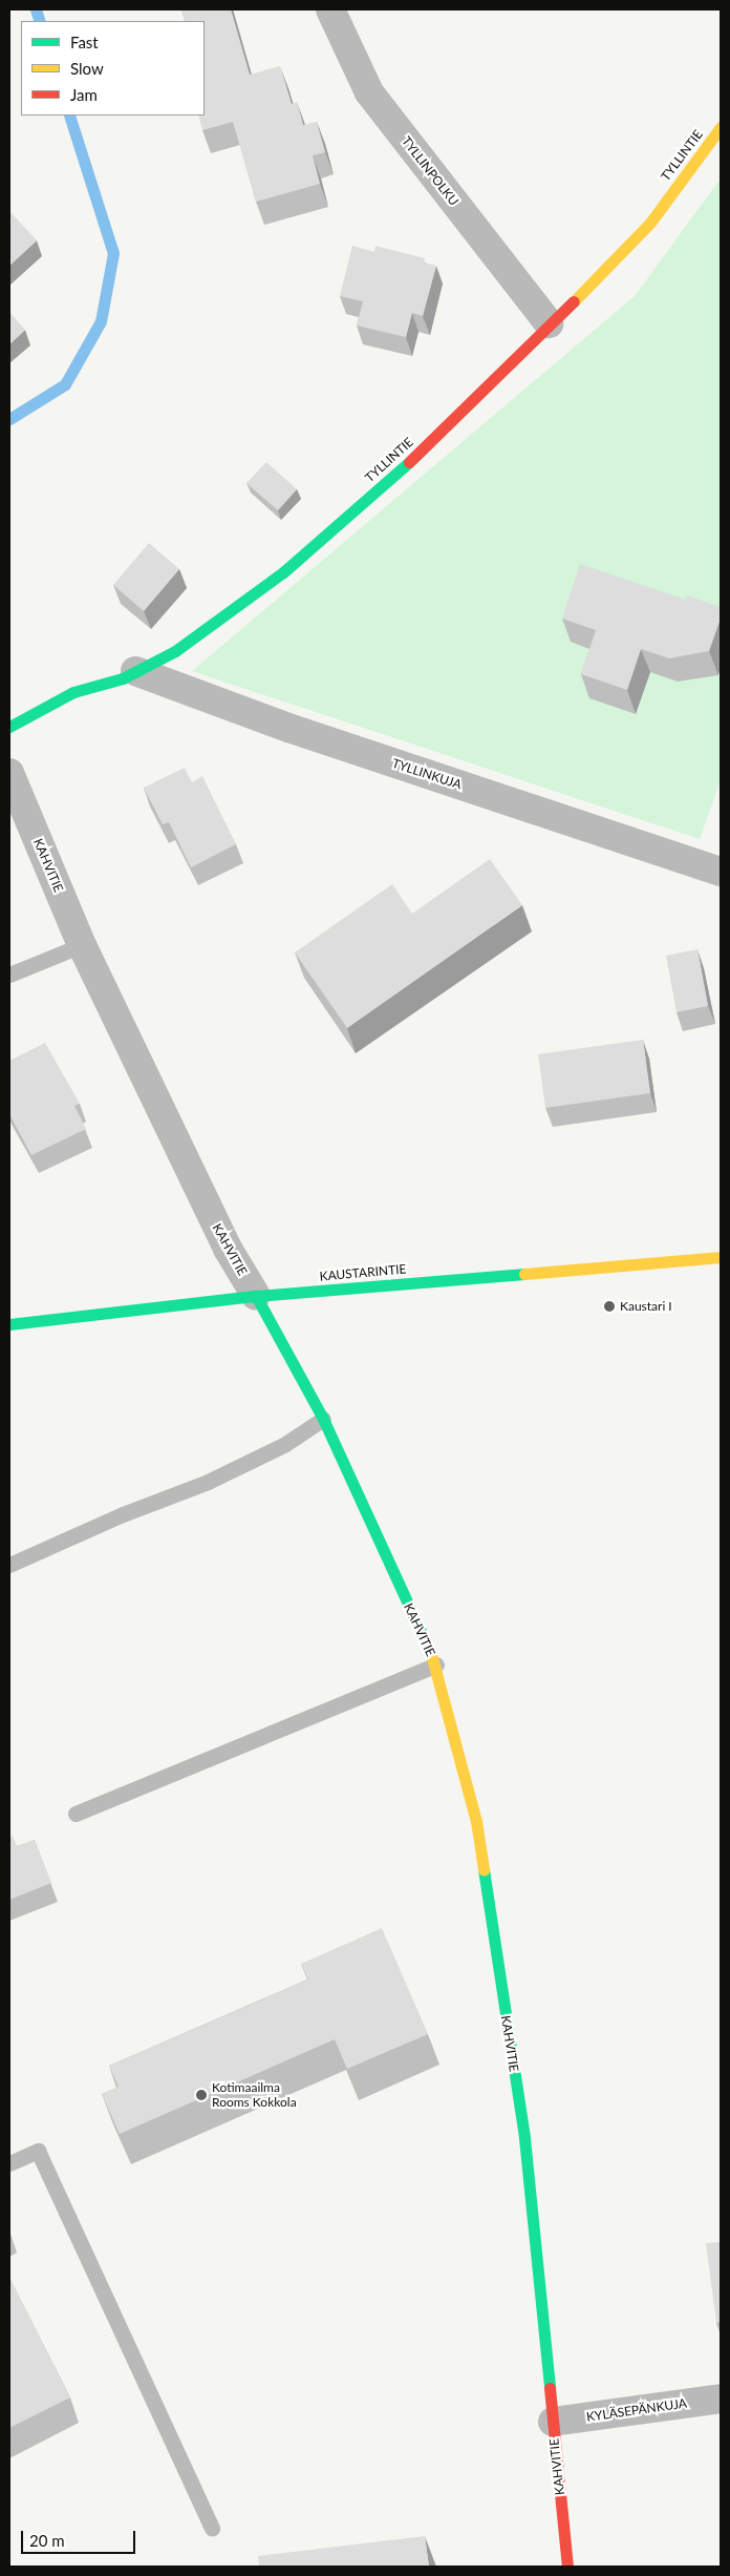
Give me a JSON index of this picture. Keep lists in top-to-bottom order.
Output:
{
  "streets": {
    "street": [
      "TYLLINTIE",
      "TYLLINPOLKU",
      "TYLLINKUJA",
      "KAHVITIE",
      "KAUSTARINTIE",
      "KYLÄSEPÄNKUJA"
    ]
  },
  "crossings": [
    ["TYLLINTIE", "TYLLINPOLKU"],
    ["TYLLINTIE", "TYLLINKUJA"],
    ["KAHVITIE", "KAUSTARINTIE"],
    ["KAHVITIE", "KYLÄSEPÄNKUJA"]
  ],
  "places": ["Kaustari I", "Kotimaailma Rooms Kokkola"],
  "legend": ["Fast", "Slow", "Jam"],
  "scale_bar": "20 m"
}
